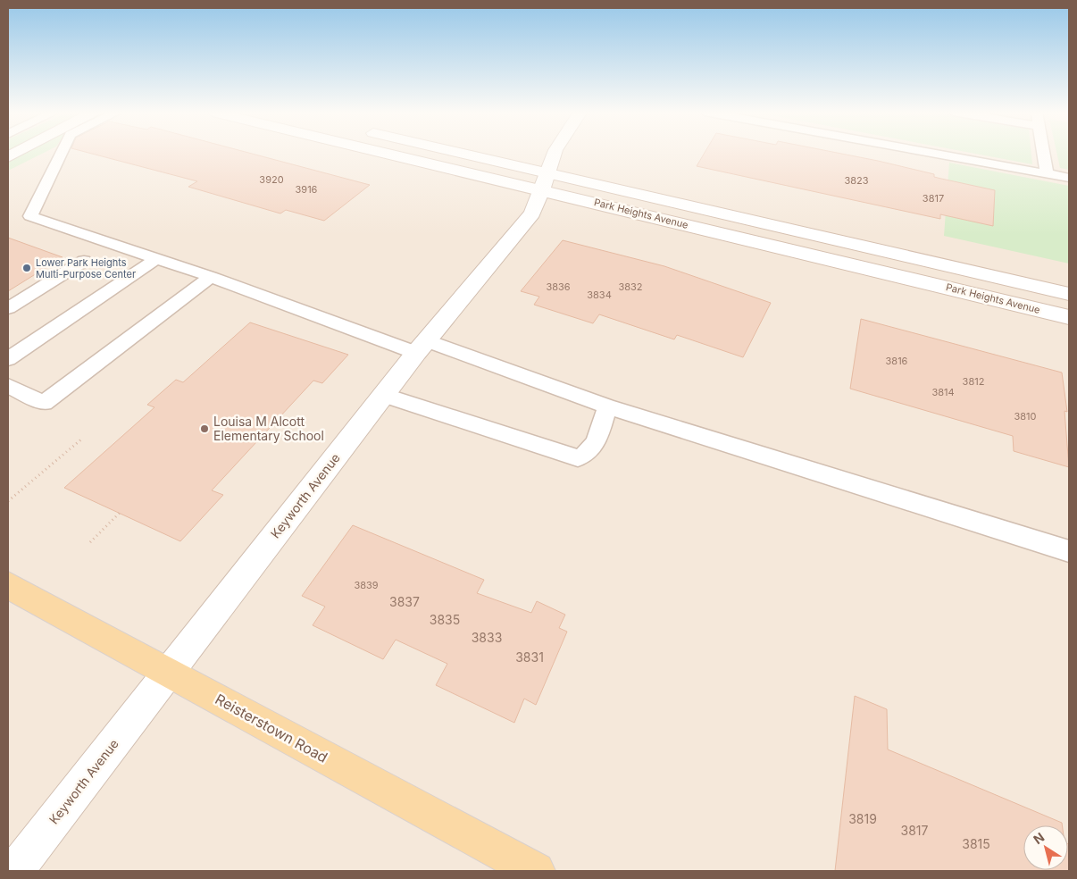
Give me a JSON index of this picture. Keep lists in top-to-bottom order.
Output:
{
  "streets": {
    "main road": ["Park Heights Avenue", "Keyworth Avenue", "Reisterstown Road"]
  },
  "crossings": [
    ["Park Heights Avenue", "Keyworth Avenue"],
    ["Keyworth Avenue", "Reisterstown Road"]
  ],
  "places": ["Lower Park Heights Multi-Purpose Center", "Louisa M Alcott Elementary School"],
  "house_numbers": [
    "3920",
    "3823",
    "3916",
    "3817",
    "3836",
    "3832",
    "3834",
    "3816",
    "3812",
    "3814",
    "3810",
    "3839",
    "3837",
    "3835",
    "3833",
    "3831",
    "3819",
    "3817",
    "3815"
  ],
  "north": "top left"
}
